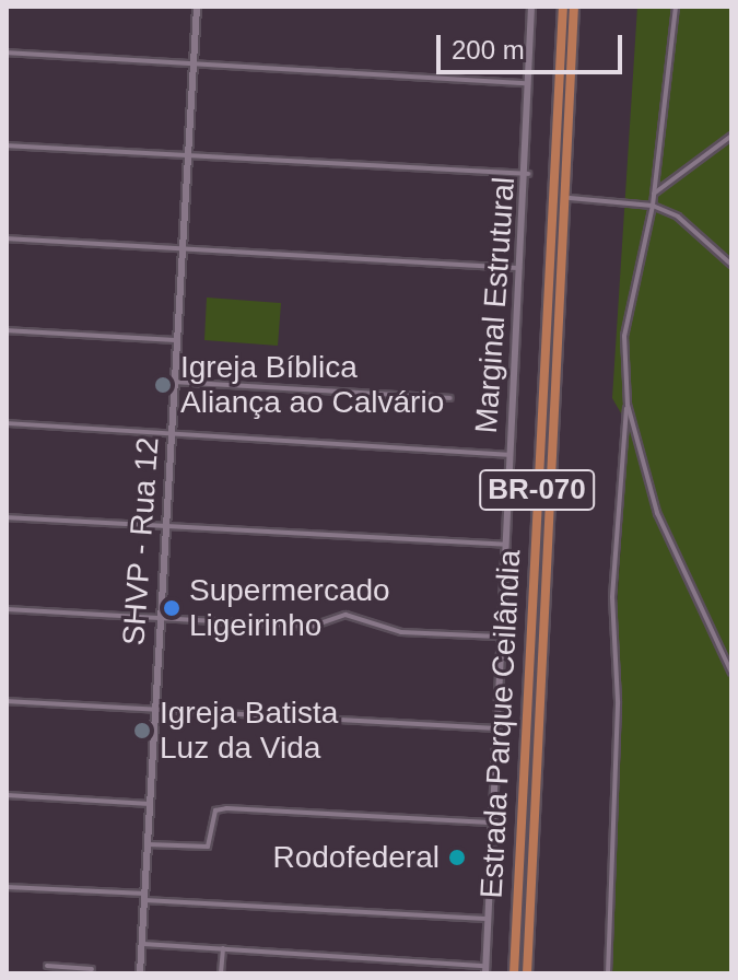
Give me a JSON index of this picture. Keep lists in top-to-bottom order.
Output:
{
  "streets": {
    "highway": ["BR-070", "Estrada Parque Ceilândia"],
    "street": ["Marginal Estrutural", "SHVP - Rua 12"]
  },
  "places": [
    "Igreja Bíblica Aliança ao Calvário",
    "Supermercado Ligeirinho",
    "Igreja Batista Luz da Vida",
    "Rodofederal"
  ],
  "scale_bar": "200 m"
}
